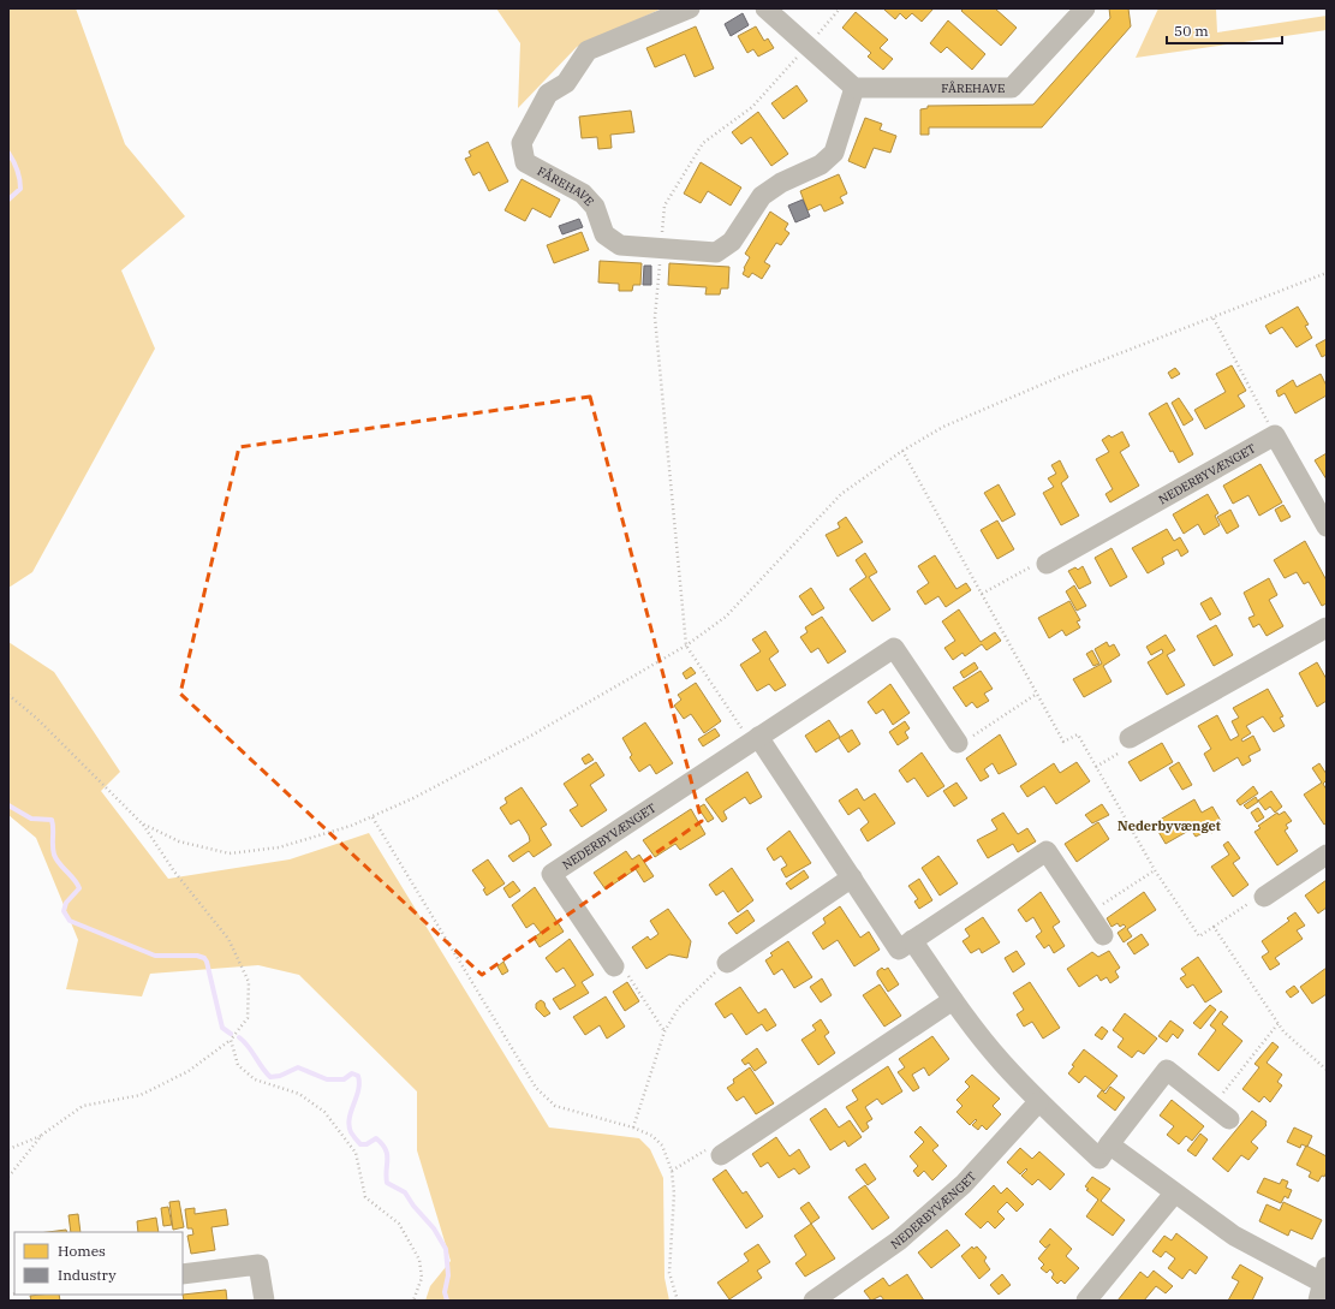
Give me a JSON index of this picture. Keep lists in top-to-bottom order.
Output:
{
  "streets": {
    "street": ["FÅREHAVE", "NEDERBYVÆNGET"]
  },
  "districts": ["Nederbyvænget"],
  "legend": ["Homes", "Industry"],
  "scale_bar": "50 m"
}
